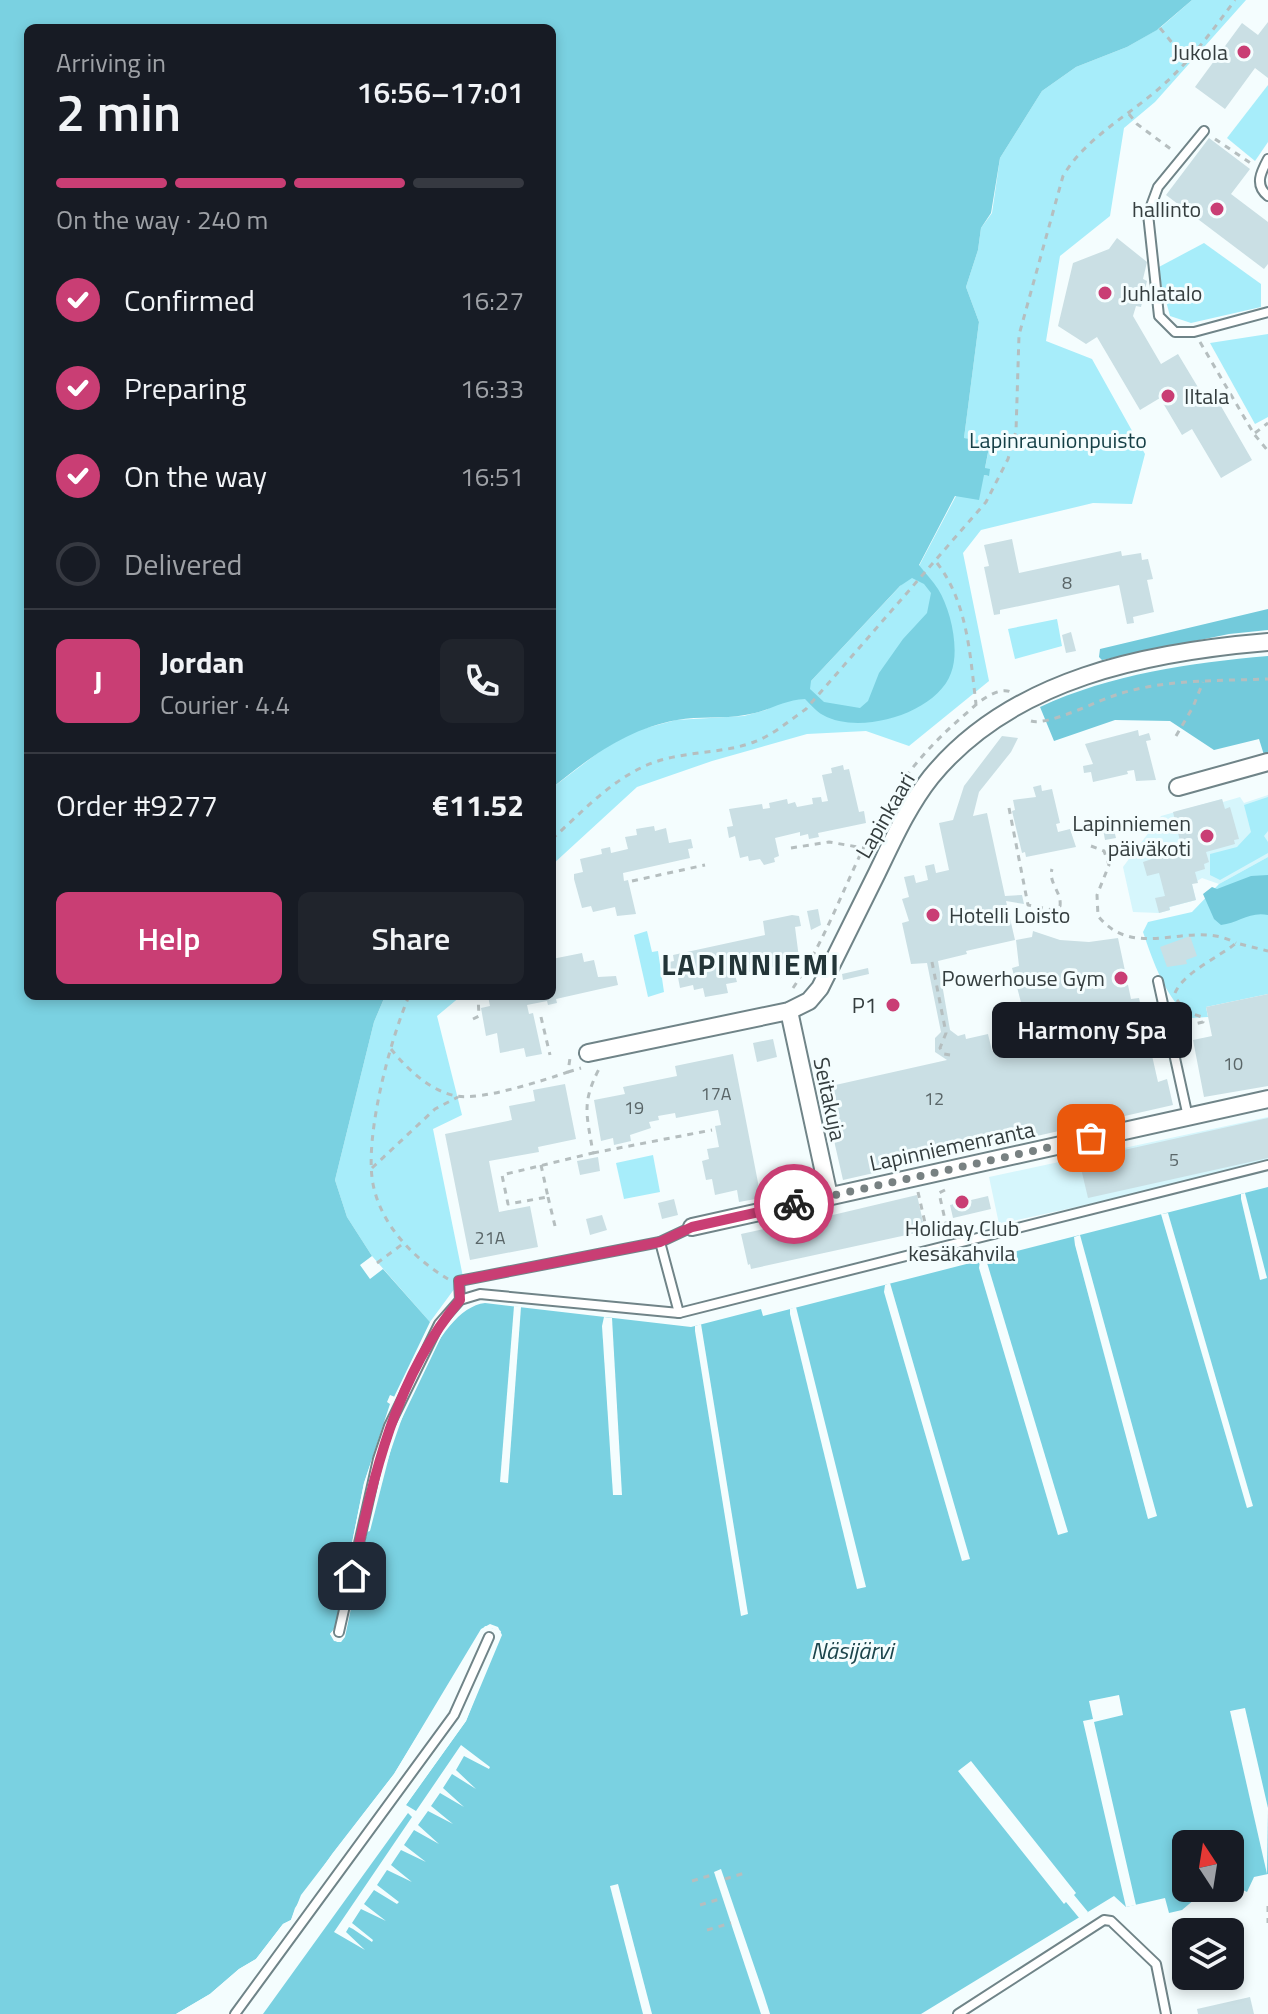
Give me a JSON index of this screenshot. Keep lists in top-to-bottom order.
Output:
{
  "streets": {
    "street": ["Lapinkaari", "Seitakuja", "Lapinniemenranta"]
  },
  "crossings": [
    ["Lapinkaari", "Seitakuja"],
    ["Seitakuja", "Lapinniemenranta"]
  ],
  "districts": ["LAPINNIEMI"],
  "water": ["Näsijärvi"],
  "parks": ["Lapinraunionpuisto"],
  "places": [
    "Jukola",
    "hallinto",
    "Juhlatalo",
    "Iltala",
    "Lapinniemen päiväkoti",
    "Hotelli Loisto",
    "Powerhouse Gym",
    "P1",
    "Harmony Spa",
    "Holiday Club kesäkahvila"
  ],
  "house_numbers": [
    "8",
    "10",
    "17A",
    "12",
    "19",
    "5",
    "21A"
  ],
  "north": "top",
  "page": {
    "heading": ["2 min", "Arriving in", "16:56–17:01"],
    "panel": [
      "Jordan",
      "Courier · 4.4",
      "Order #9277",
      "€11.52"
    ],
    "bar": "On the way · 240 m",
    "list": [
      ["Confirmed", "16:27"],
      ["Preparing", "16:33"],
      ["On the way", "16:51"],
      "Delivered"
    ],
    "round": "J",
    "buttons": ["Help", "Share"],
    "bubble": "Harmony Spa"
  }
}
